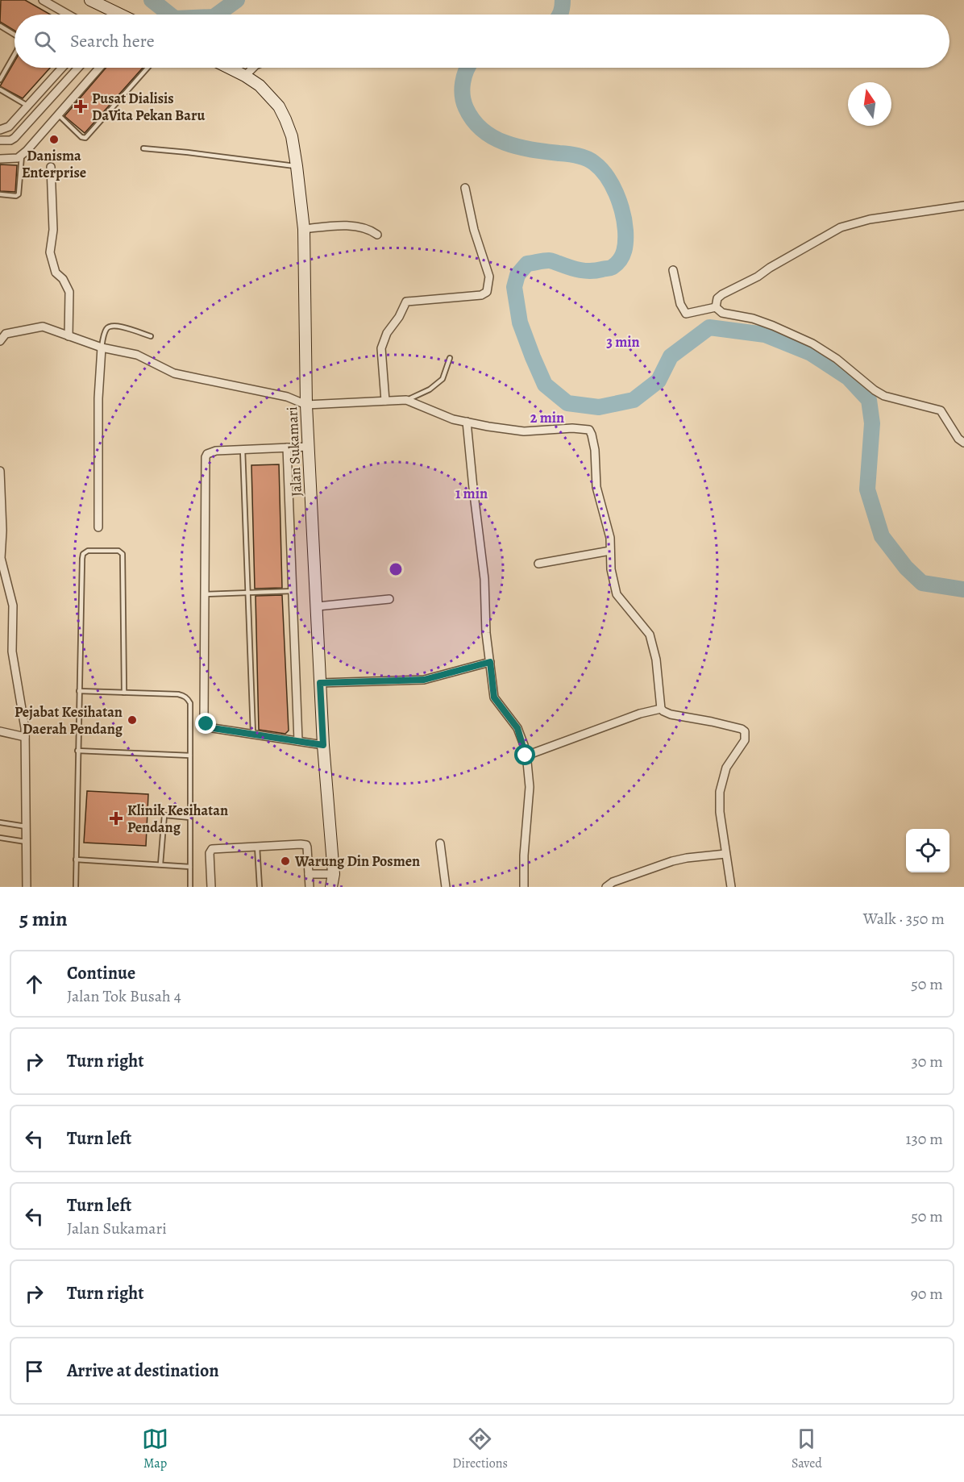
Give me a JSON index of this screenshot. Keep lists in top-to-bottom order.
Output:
{
  "streets": {
    "street": ["Jalan Sukamari"]
  },
  "places": {
    "health": ["Pusat Dialisis DaVita Pekan Baru", "Klinik Kesihatan Pendang"],
    "other": ["Danisma Enterprise", "Pejabat Kesihatan Daerah Pendang", "Warung Din Posmen"]
  },
  "north": "top",
  "page": {
    "search": "Search here",
    "heading": ["5 min", "Walk · 350 m"],
    "list": [
      ["Continue", "Jalan Tok Busah 4", "50 m"],
      ["Turn right", "30 m"],
      ["Turn left", "130 m"],
      ["Turn left", "Jalan Sukamari", "50 m"],
      ["Turn right", "90 m"],
      "Arrive at destination"
    ],
    "nav": ["Map", "Directions", "Saved"]
  },
  "rings": ["3 min", "2 min", "1 min"]
}
